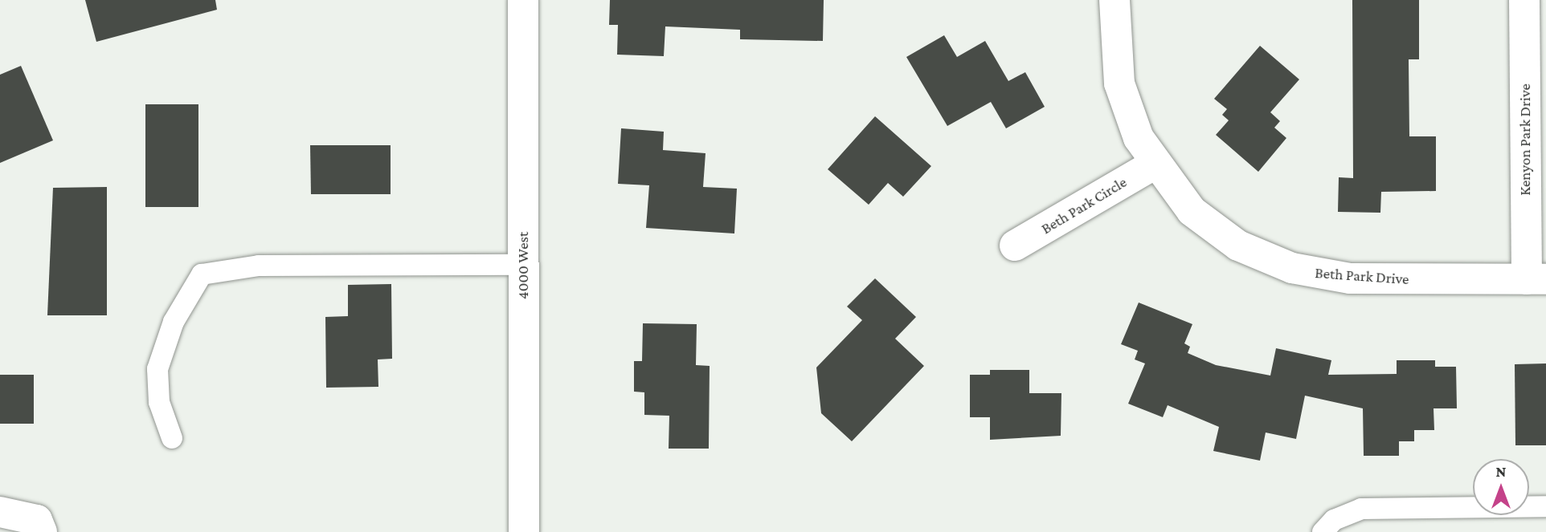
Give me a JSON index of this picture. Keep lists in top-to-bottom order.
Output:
{
  "streets": {
    "street": [
      "Kenyon Park Drive",
      "Beth Park Circle",
      "4000 West",
      "Beth Park Drive"
    ]
  },
  "crossings": [
    ["Kenyon Park Drive", "Beth Park Drive"],
    ["Beth Park Circle", "Beth Park Drive"]
  ],
  "north": "top"
}
